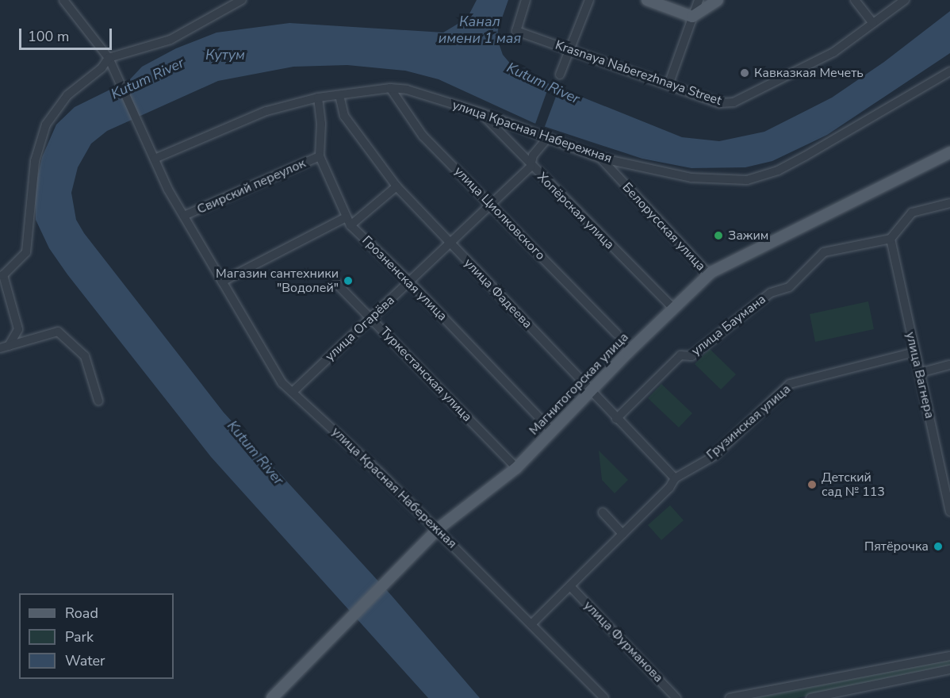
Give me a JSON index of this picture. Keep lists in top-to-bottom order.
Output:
{
  "streets": {
    "main road": ["Магнитогорская улица"],
    "street": [
      "Krasnaya Naberezhnaya Street",
      "улица Красная Набережная",
      "Свирский переулок",
      "Хопёрская улица",
      "улица Циолковского",
      "Белорусская улица",
      "Грозненская улица",
      "улица Фадеева",
      "улица Баумана",
      "улица Огарёва",
      "Туркестанская улица",
      "улица Вагнера",
      "Грузинская улица",
      "улица Фурманова"
    ]
  },
  "crossings": [
    ["улица Красная Набережная", "Свирский переулок"],
    ["улица Красная Набережная", "Хопёрская улица"],
    ["улица Красная Набережная", "улица Циолковского"],
    ["улица Красная Набережная", "Белорусская улица"],
    ["улица Красная Набережная", "Грозненская улица"],
    ["улица Красная Набережная", "улица Фадеева"],
    ["улица Красная Набережная", "улица Огарёва"],
    ["улица Красная Набережная", "Магнитогорская улица"],
    ["улица Красная Набережная", "Грузинская улица"],
    ["Свирский переулок", "Грозненская улица"],
    ["Хопёрская улица", "улица Огарёва"],
    ["Хопёрская улица", "Магнитогорская улица"],
    ["улица Циолковского", "улица Огарёва"],
    ["Белорусская улица", "Магнитогорская улица"],
    ["Грозненская улица", "улица Огарёва"],
    ["Грозненская улица", "Магнитогорская улица"],
    ["улица Фадеева", "улица Баумана"],
    ["улица Фадеева", "улица Огарёва"],
    ["улица Фадеева", "Магнитогорская улица"],
    ["улица Фадеева", "Грузинская улица"],
    ["улица Баумана", "улица Вагнера"],
    ["улица Огарёва", "Туркестанская улица"],
    ["Туркестанская улица", "Магнитогорская улица"],
    ["улица Вагнера", "Грузинская улица"],
    ["Грузинская улица", "улица Фурманова"]
  ],
  "water": ["Канал имени 1 мая", "Кутум", "Kutum River"],
  "places": [
    "Кавказкая Мечеть",
    "Зажим",
    "Магазин сантехники \"Водолей\"",
    "Детский сад № 113",
    "Пятёрочка"
  ],
  "legend": ["Road", "Park", "Water"],
  "scale_bar": "100 m"
}
